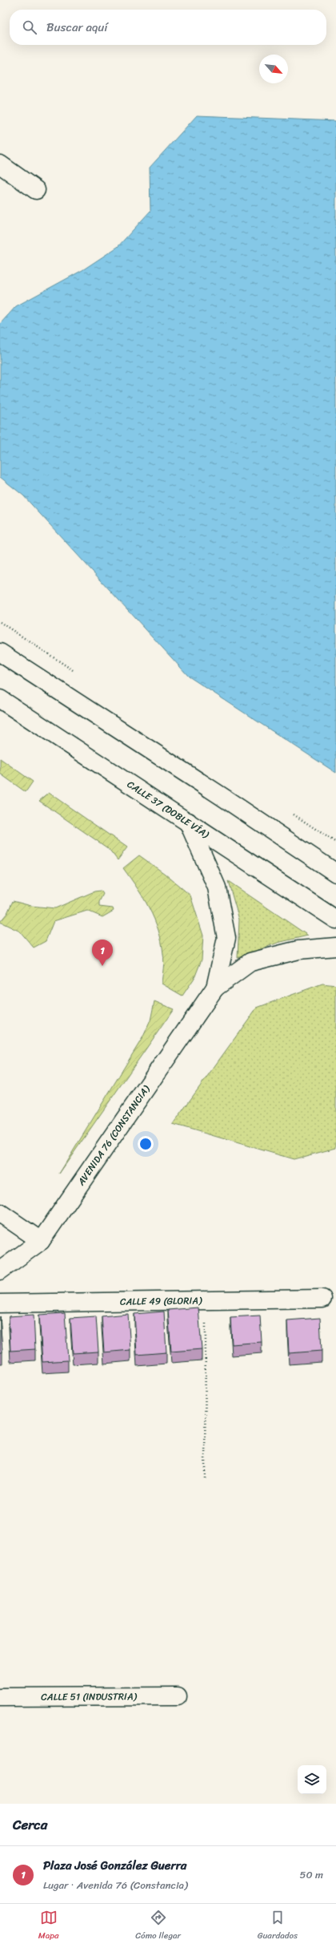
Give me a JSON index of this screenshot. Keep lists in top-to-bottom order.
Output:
{
  "streets": {
    "main road": [
      "CALLE 37 (DOBLE VÍA)",
      "AVENIDA 76 (CONSTANCIA)",
      "CALLE 49 (GLORIA)",
      "CALLE 51 (INDUSTRIA)"
    ]
  },
  "north": "bottom right",
  "page": {
    "search": "Buscar aquí",
    "pins": "1",
    "heading": "Cerca",
    "list": [
      {
        "mark": "1",
        "name": "Plaza José González Guerra",
        "note": "Lugar · Avenida 76 (Constancia)",
        "value": "50 m"
      }
    ],
    "nav": ["Mapa", "Cómo llegar", "Guardados"]
  }
}
